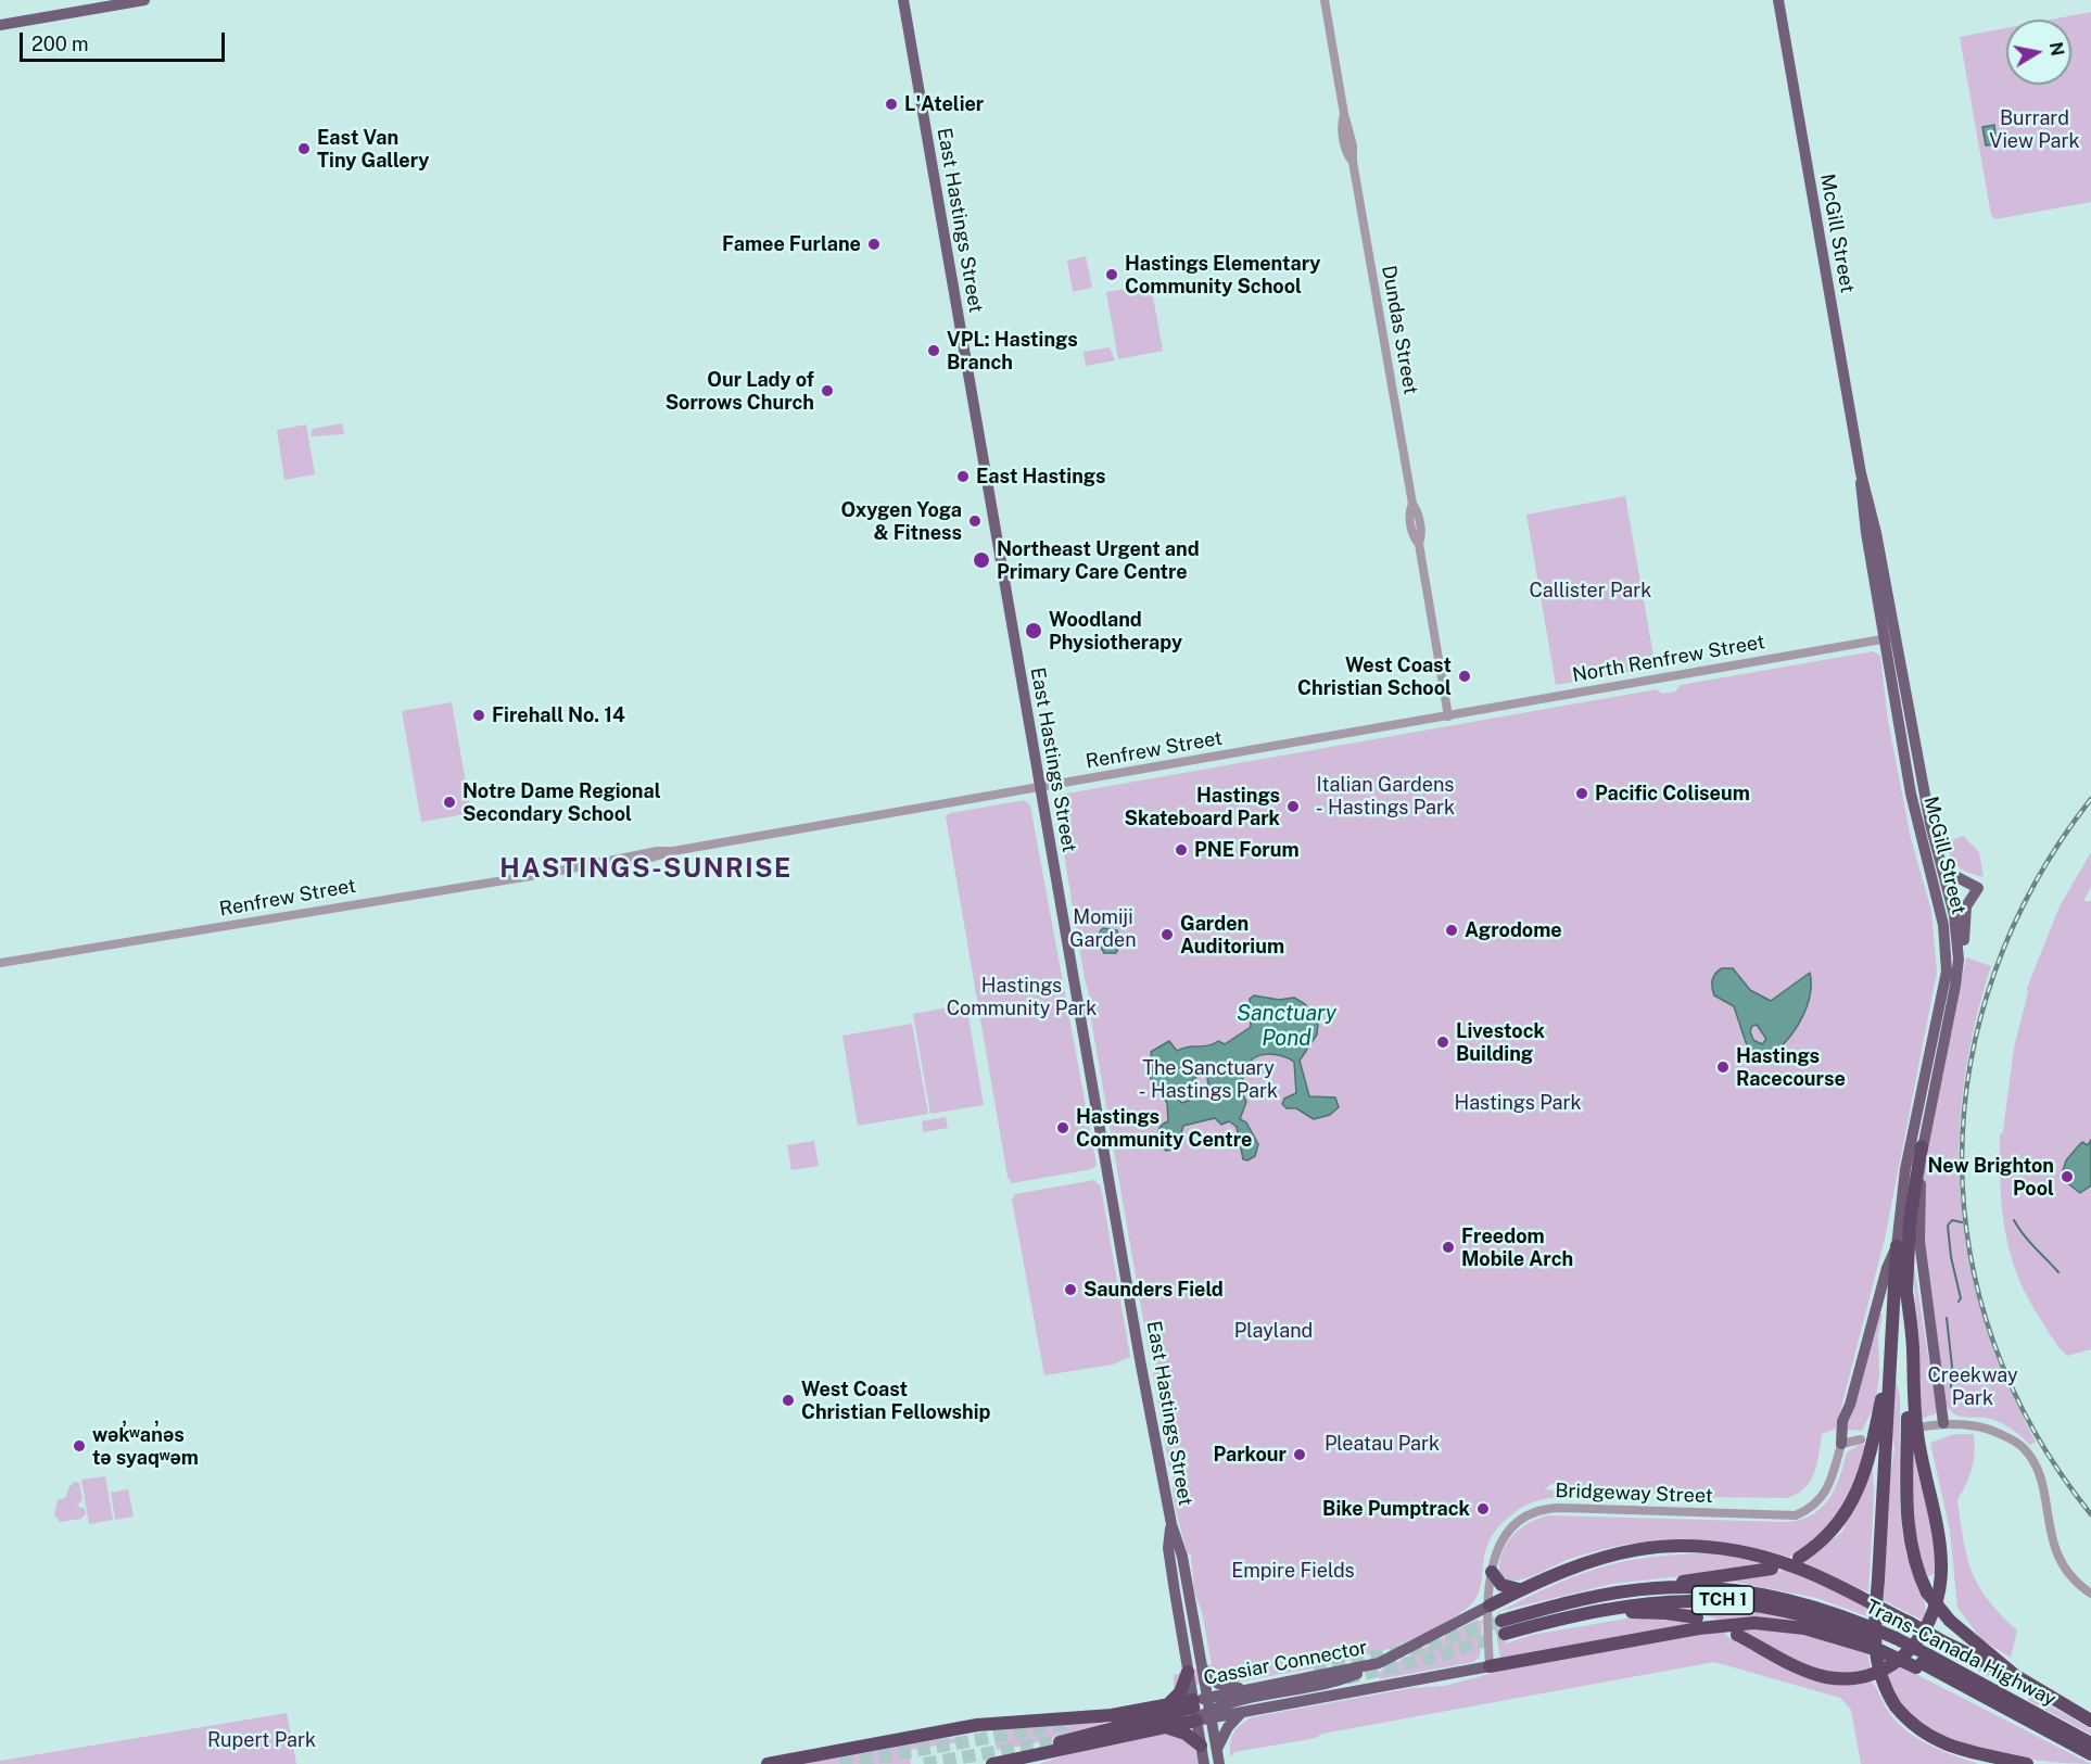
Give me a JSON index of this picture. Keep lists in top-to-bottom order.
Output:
{
  "streets": {
    "highway": ["TCH 1", "Trans-Canada Highway"],
    "main road": ["East Hastings Street", "McGill Street", "Cassiar Connector"],
    "street": [
      "Dundas Street",
      "North Renfrew Street",
      "Renfrew Street",
      "Bridgeway Street"
    ]
  },
  "crossings": [
    ["East Hastings Street", "Renfrew Street"],
    ["East Hastings Street", "Cassiar Connector"],
    ["McGill Street", "North Renfrew Street"],
    ["McGill Street", "Bridgeway Street"],
    ["Dundas Street", "North Renfrew Street"],
    ["Dundas Street", "Renfrew Street"],
    ["North Renfrew Street", "Renfrew Street"],
    ["Bridgeway Street", "Cassiar Connector"]
  ],
  "districts": ["HASTINGS-SUNRISE"],
  "water": ["Sanctuary Pond"],
  "parks": [
    "Burrard View Park",
    "Callister Park",
    "Italian Gardens - Hastings Park",
    "Momiji Garden",
    "Hastings Community Park",
    "The Sanctuary - Hastings Park",
    "Hastings Park",
    "Playland",
    "Creekway Park",
    "Pleatau Park",
    "Empire Fields",
    "Rupert Park"
  ],
  "places": [
    "L'Atelier",
    "East Van Tiny Gallery",
    "Famee Furlane",
    "Hastings Elementary Community School",
    "VPL: Hastings Branch",
    "Our Lady of Sorrows Church",
    "East Hastings",
    "Oxygen Yoga & Fitness",
    "Northeast Urgent and Primary Care Centre",
    "Woodland Physiotherapy",
    "West Coast Christian School",
    "Firehall No. 14",
    "Pacific Coliseum",
    "Notre Dame Regional Secondary School",
    "Hastings Skateboard Park",
    "PNE Forum",
    "Agrodome",
    "Garden Auditorium",
    "Livestock Building",
    "Hastings Racecourse",
    "Hastings Community Centre",
    "New Brighton Pool",
    "Freedom Mobile Arch",
    "Saunders Field",
    "West Coast Christian Fellowship",
    "wək̓ʷan̓əs tə syaqʷəm",
    "Parkour",
    "Bike Pumptrack"
  ],
  "scale_bar": "200 m",
  "north": "right"
}
